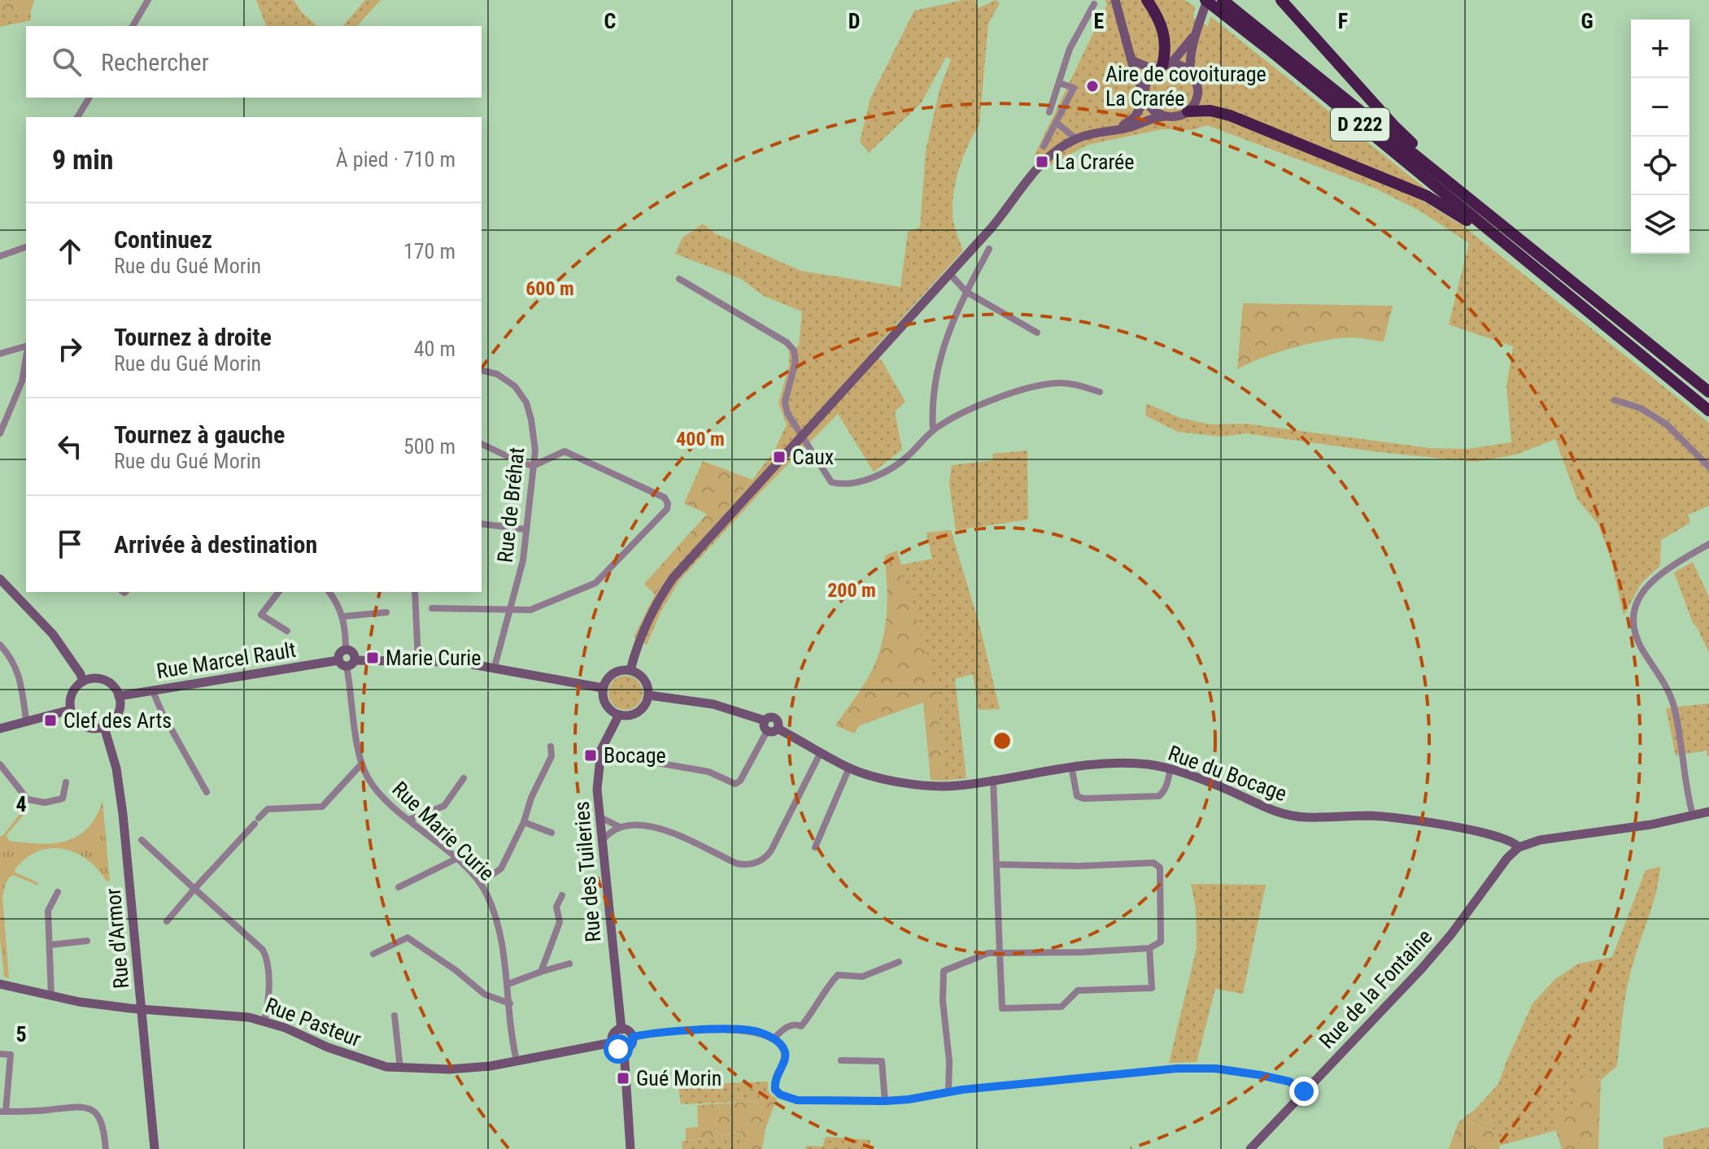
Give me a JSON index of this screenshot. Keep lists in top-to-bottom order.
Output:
{
  "streets": {
    "highway": ["D 222"],
    "street": [
      "Rue de Bréhat",
      "Rue Marcel Rault",
      "Rue du Bocage",
      "Rue Marie Curie",
      "Rue des Tuileries",
      "Rue d'Armor",
      "Rue de la Fontaine",
      "Rue Pasteur"
    ]
  },
  "crossings": [
    ["Rue de Bréhat", "Rue Marcel Rault"],
    ["Rue Marcel Rault", "Rue Marie Curie"],
    ["Rue Marcel Rault", "Rue des Tuileries"],
    ["Rue Marcel Rault", "Rue d'Armor"],
    ["Rue du Bocage", "Rue de la Fontaine"],
    ["Rue Marie Curie", "Rue Pasteur"],
    ["Rue des Tuileries", "Rue Pasteur"],
    ["Rue d'Armor", "Rue Pasteur"]
  ],
  "places": {
    "other": ["Aire de covoiturage La Crarée"],
    "transit": [
      "La Crarée",
      "Caux",
      "Marie Curie",
      "Clef des Arts",
      "Bocage",
      "Gué Morin"
    ]
  },
  "page": {
    "map_buttons": ["+", "−"],
    "search": "Rechercher",
    "heading": ["9 min", "À pied · 710 m"],
    "list": [
      ["Continuez", "Rue du Gué Morin", "170 m"],
      ["Tournez à droite", "Rue du Gué Morin", "40 m"],
      ["Tournez à gauche", "Rue du Gué Morin", "500 m"],
      "Arrivée à destination"
    ]
  },
  "grid": {
    "columns": [
      "C",
      "D",
      "E",
      "F",
      "G"
    ],
    "rows": ["4", "5"]
  },
  "rings": ["600 m", "400 m", "200 m"]
}
